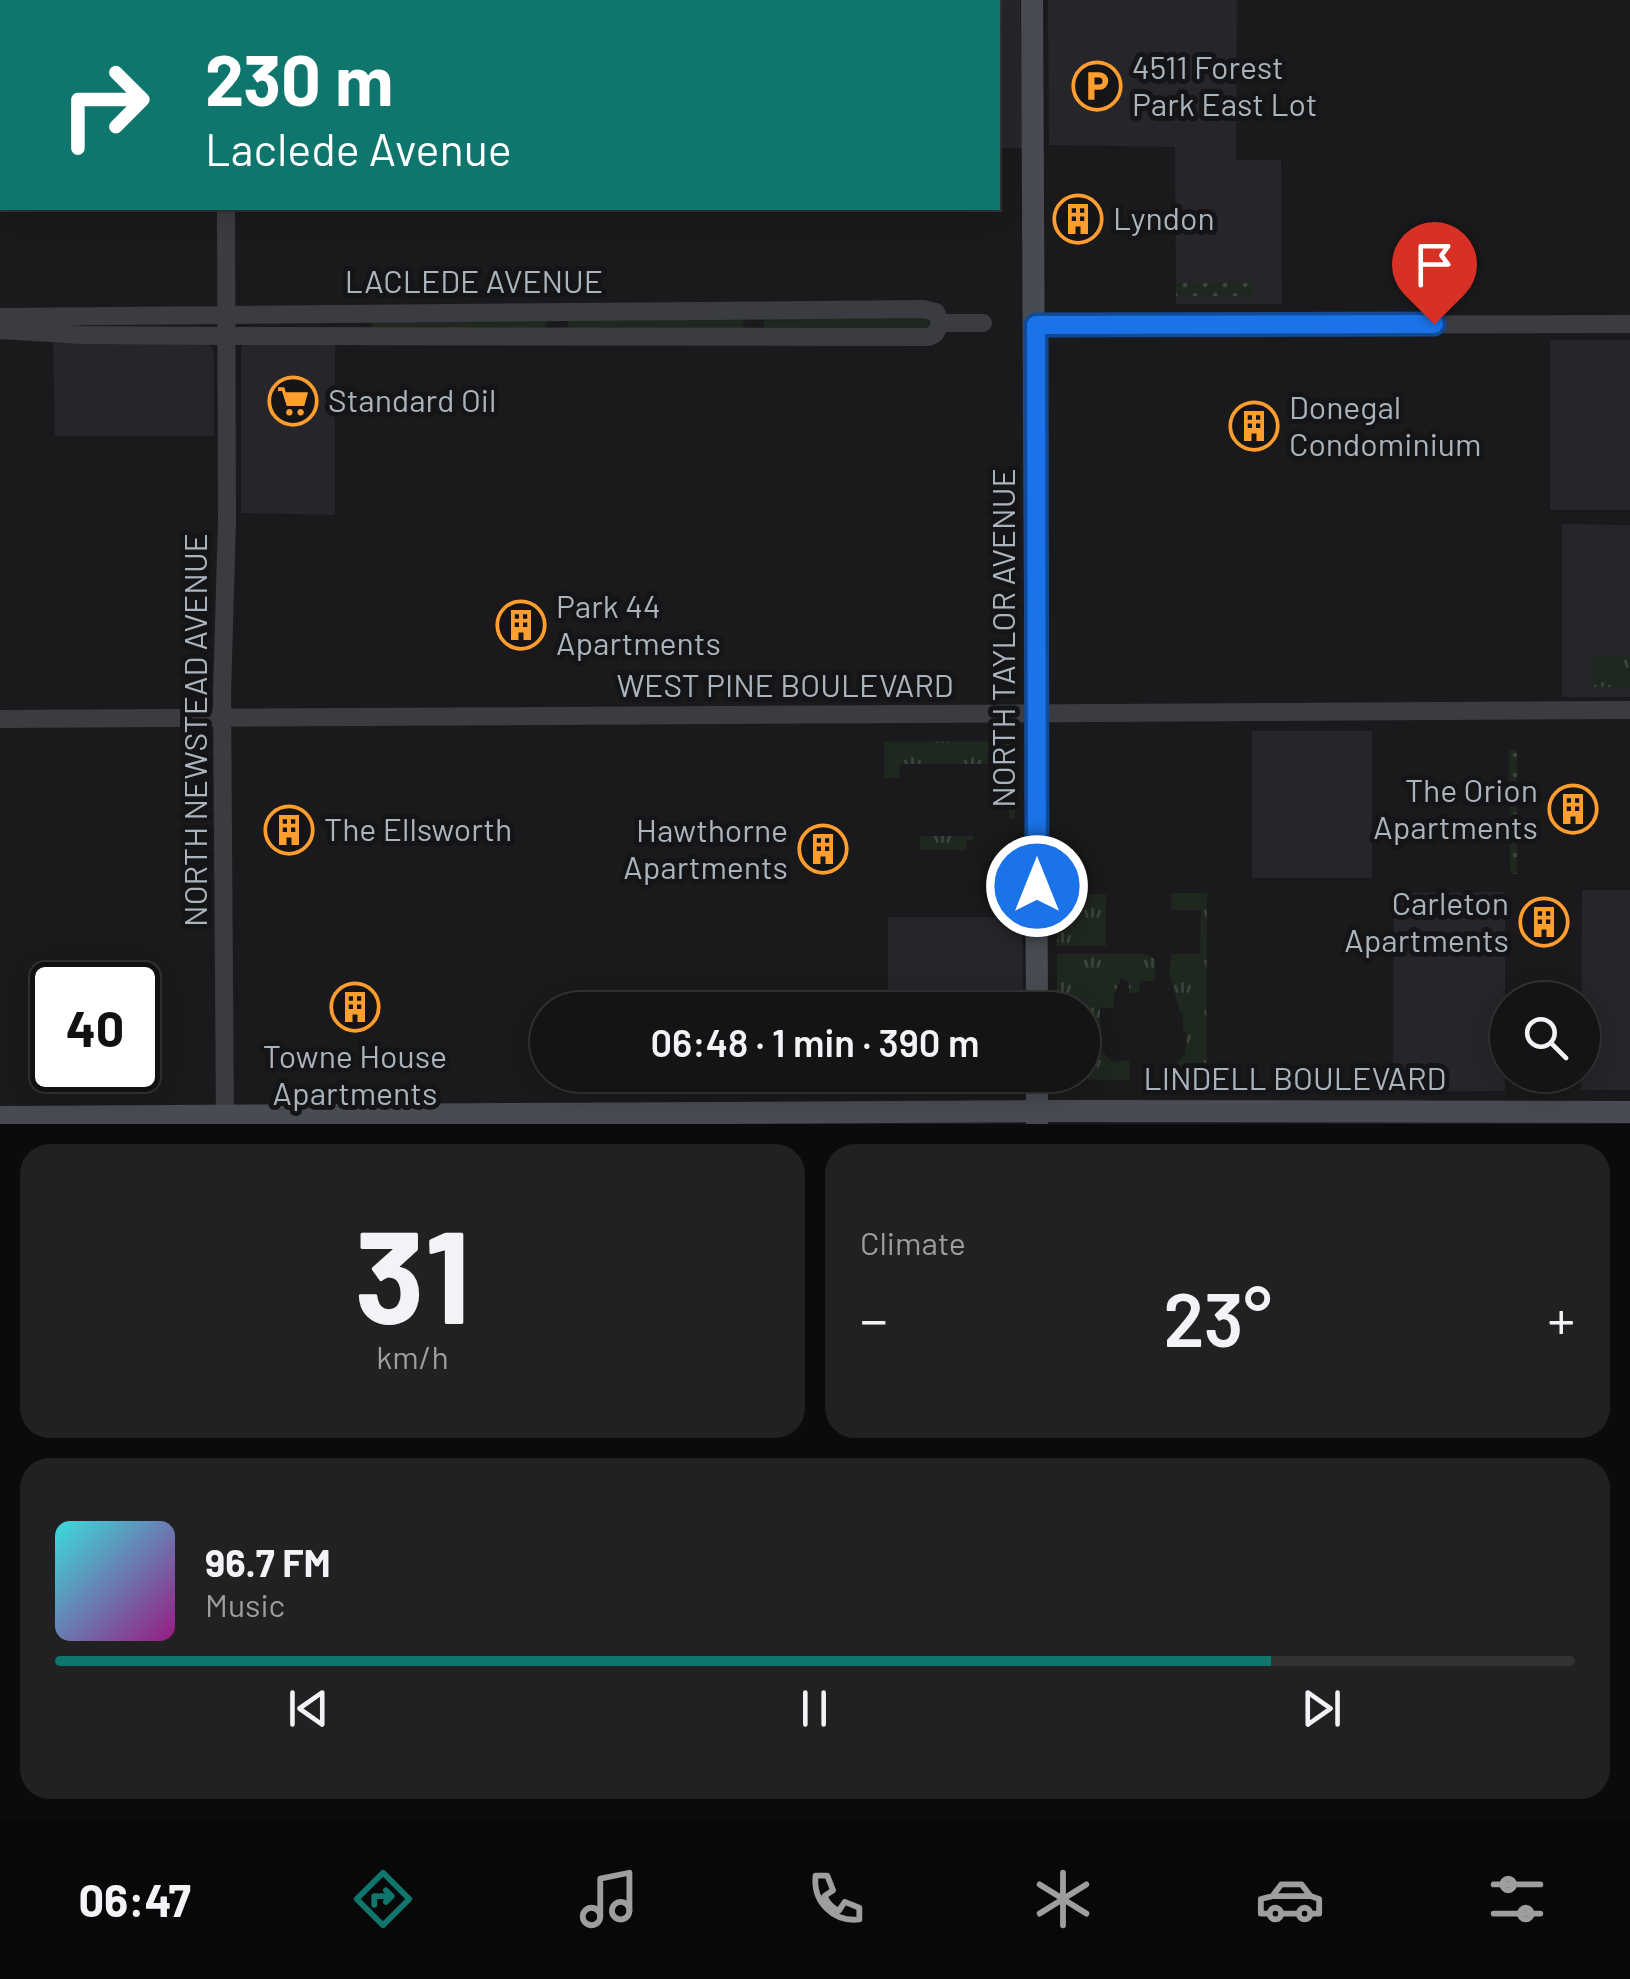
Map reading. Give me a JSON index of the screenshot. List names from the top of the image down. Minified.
{"streets":{"main road":["NORTH TAYLOR AVENUE","LINDELL BOULEVARD"],"street":["LACLEDE AVENUE","WEST PINE BOULEVARD","NORTH NEWSTEAD AVENUE"]},"crossings":[["LACLEDE AVENUE","NORTH NEWSTEAD AVENUE"],["NORTH TAYLOR AVENUE","WEST PINE BOULEVARD"],["WEST PINE BOULEVARD","NORTH NEWSTEAD AVENUE"],["NORTH NEWSTEAD AVENUE","LINDELL BOULEVARD"]],"places":{"parking":["4511 Forest Park East Lot"],"building":["Lyndon","Donegal Condominium","Park 44 Apartments","The Orion Apartments","The Ellsworth","Hawthorne Apartments","Carleton Apartments","Towne House Apartments"],"supermarket":["Standard Oil"]},"page":{"turn":["230 m","Laclede Avenue"],"limit":"40","trip":"06:48 · 1 min · 390 m","tile":[["31","km/h"],"Climate"],"heat":["−","23°","+"],"song":["96.7 FM","Music"],"tabs":"06:47"}}
